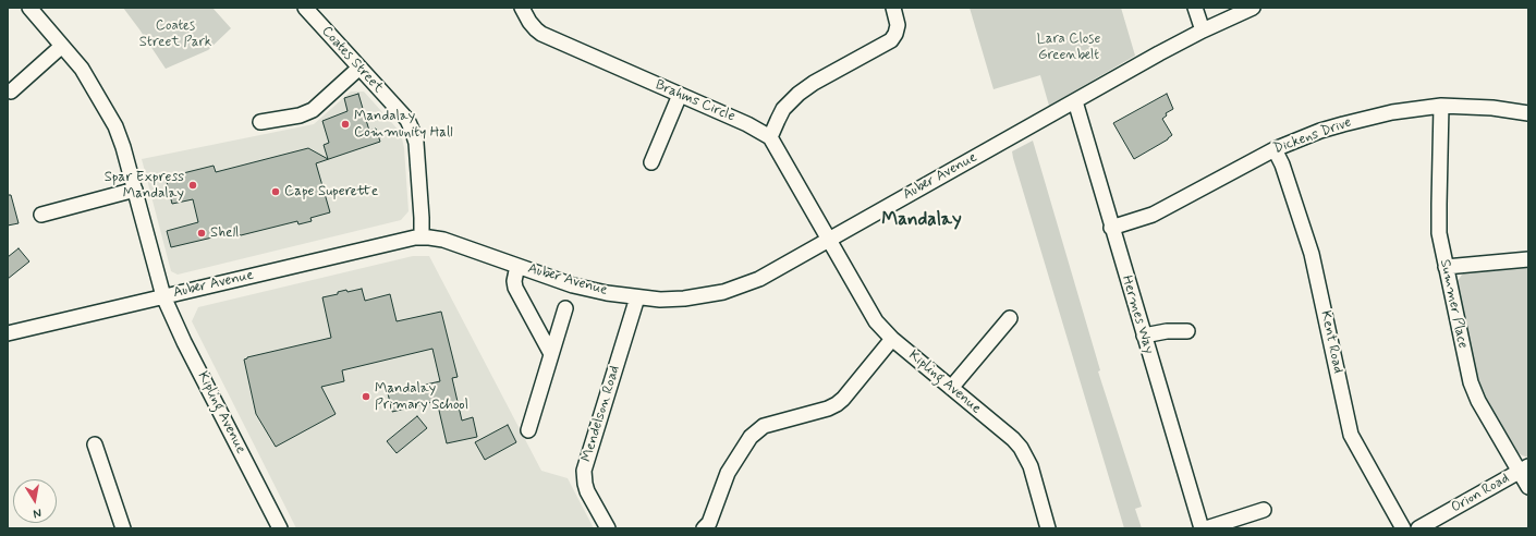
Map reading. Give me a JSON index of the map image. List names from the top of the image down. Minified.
{"streets":{"street":["Coates Street","Brahms Circle","Dickens Drive","Auber Avenue","Summer Place","Hermes Way","Kent Road","Kipling Avenue","Mendelson Road","Orion Road"]},"crossings":[["Coates Street","Auber Avenue"],["Brahms Circle","Auber Avenue"],["Brahms Circle","Kipling Avenue"],["Dickens Drive","Summer Place"],["Dickens Drive","Hermes Way"],["Dickens Drive","Kent Road"],["Auber Avenue","Hermes Way"],["Auber Avenue","Kipling Avenue"],["Auber Avenue","Mendelson Road"],["Summer Place","Orion Road"]],"districts":["Mandalay"],"parks":["Coates Street Park","Lara Close Greenbelt"],"places":["Mandalay Community Hall","Spar Express Mandalay","Cape Superette","Shell","Mandalay Primary School"],"north":"bottom"}
